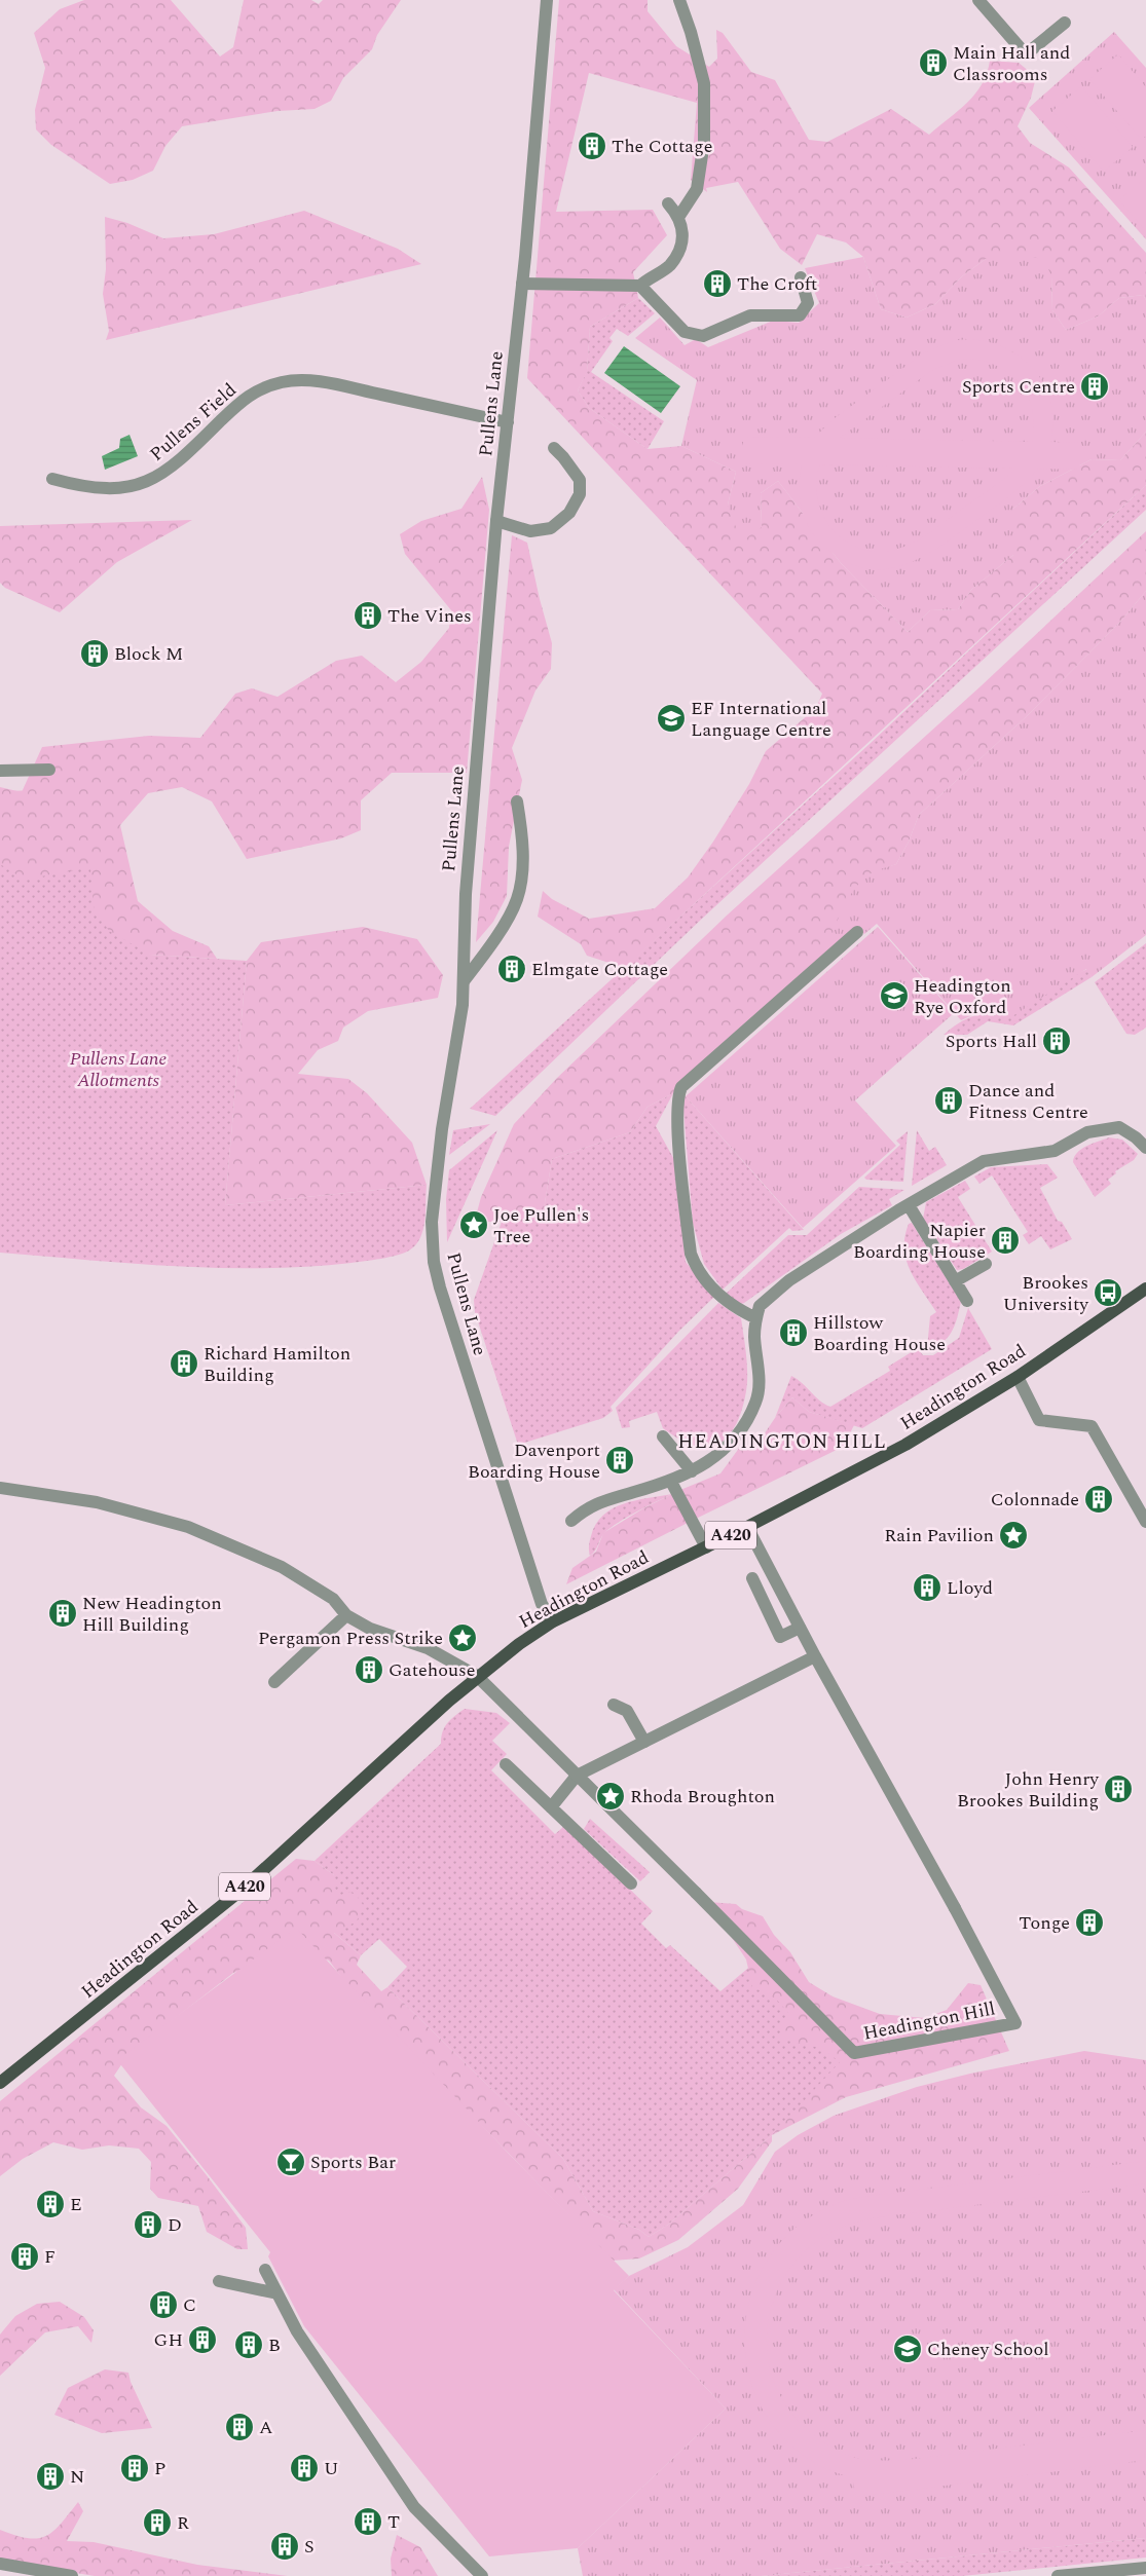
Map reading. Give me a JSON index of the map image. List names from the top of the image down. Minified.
{"streets":{"main road":["Headington Road","A420"],"street":["Pullens Lane","Pullens Field","Headington Hill"]},"crossings":[["Pullens Lane","Pullens Field"],["Pullens Lane","Headington Road"],["Headington Road","Headington Hill"]],"districts":["HEADINGTON HILL"],"parks":["Pullens Lane Allotments"],"places":{"building":["Main Hall and Classrooms","The Cottage","The Croft","Sports Centre","The Vines","Block M","Elmgate Cottage","Sports Hall","Dance and Fitness Centre","Napier Boarding House","Hillstow Boarding House","Richard Hamilton Building","Davenport Boarding House","Colonnade","Lloyd","New Headington Hill Building","Gatehouse","John Henry Brookes Building","Tonge","E","D","F","C","GH","B","A","P","U","N","T","R","S"],"school or university":["EF International Language Centre","Headington Rye Oxford","Cheney School"],"place":["Joe Pullen's Tree","Rain Pavilion","Pergamon Press Strike","Rhoda Broughton"],"bus stop":["Brookes University"],"bar":["Sports Bar"]}}
